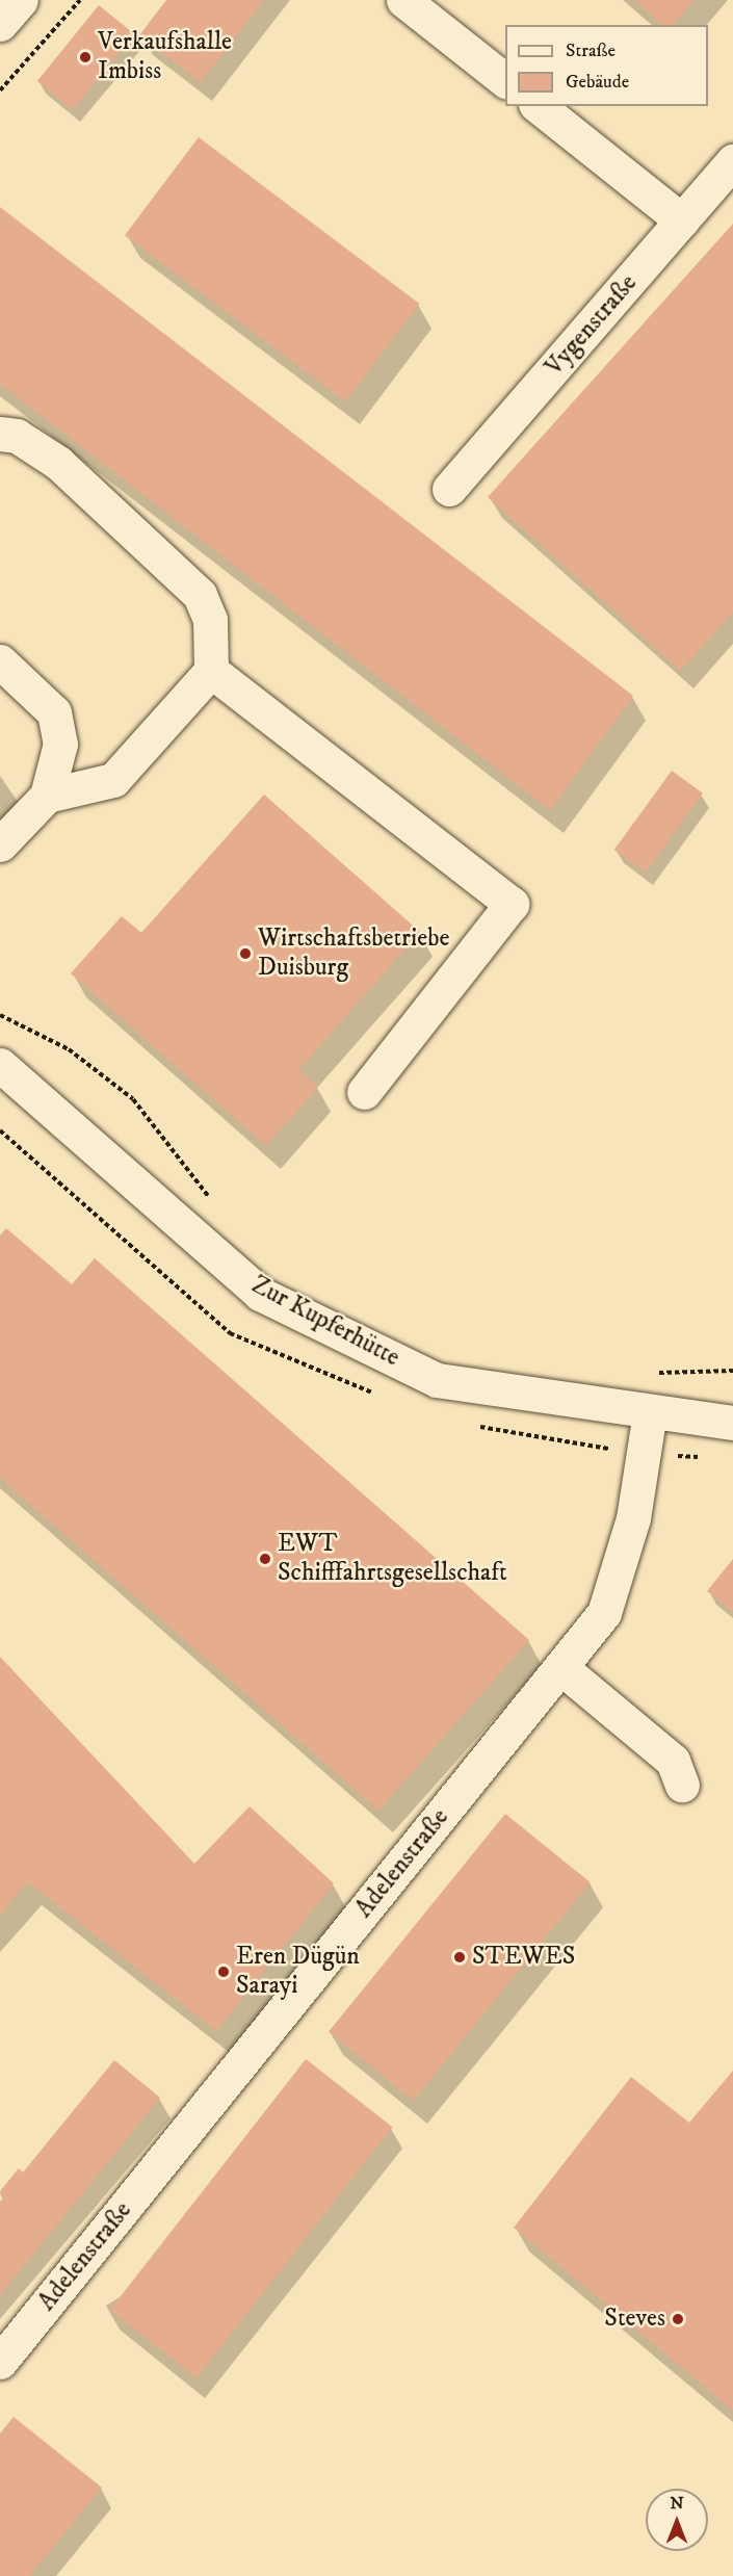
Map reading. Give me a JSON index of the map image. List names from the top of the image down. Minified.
{"streets":{"street":["Vygenstraße","Zur Kupferhütte","Adelenstraße"]},"crossings":[["Zur Kupferhütte","Adelenstraße"]],"places":["Verkaufshalle Imbiss","Wirtschaftsbetriebe Duisburg","EWT Schifffahrtsgesellschaft","STEWES","Eren Dügün Sarayi","Steves"],"legend":["Straße","Gebäude"],"north":"top"}
